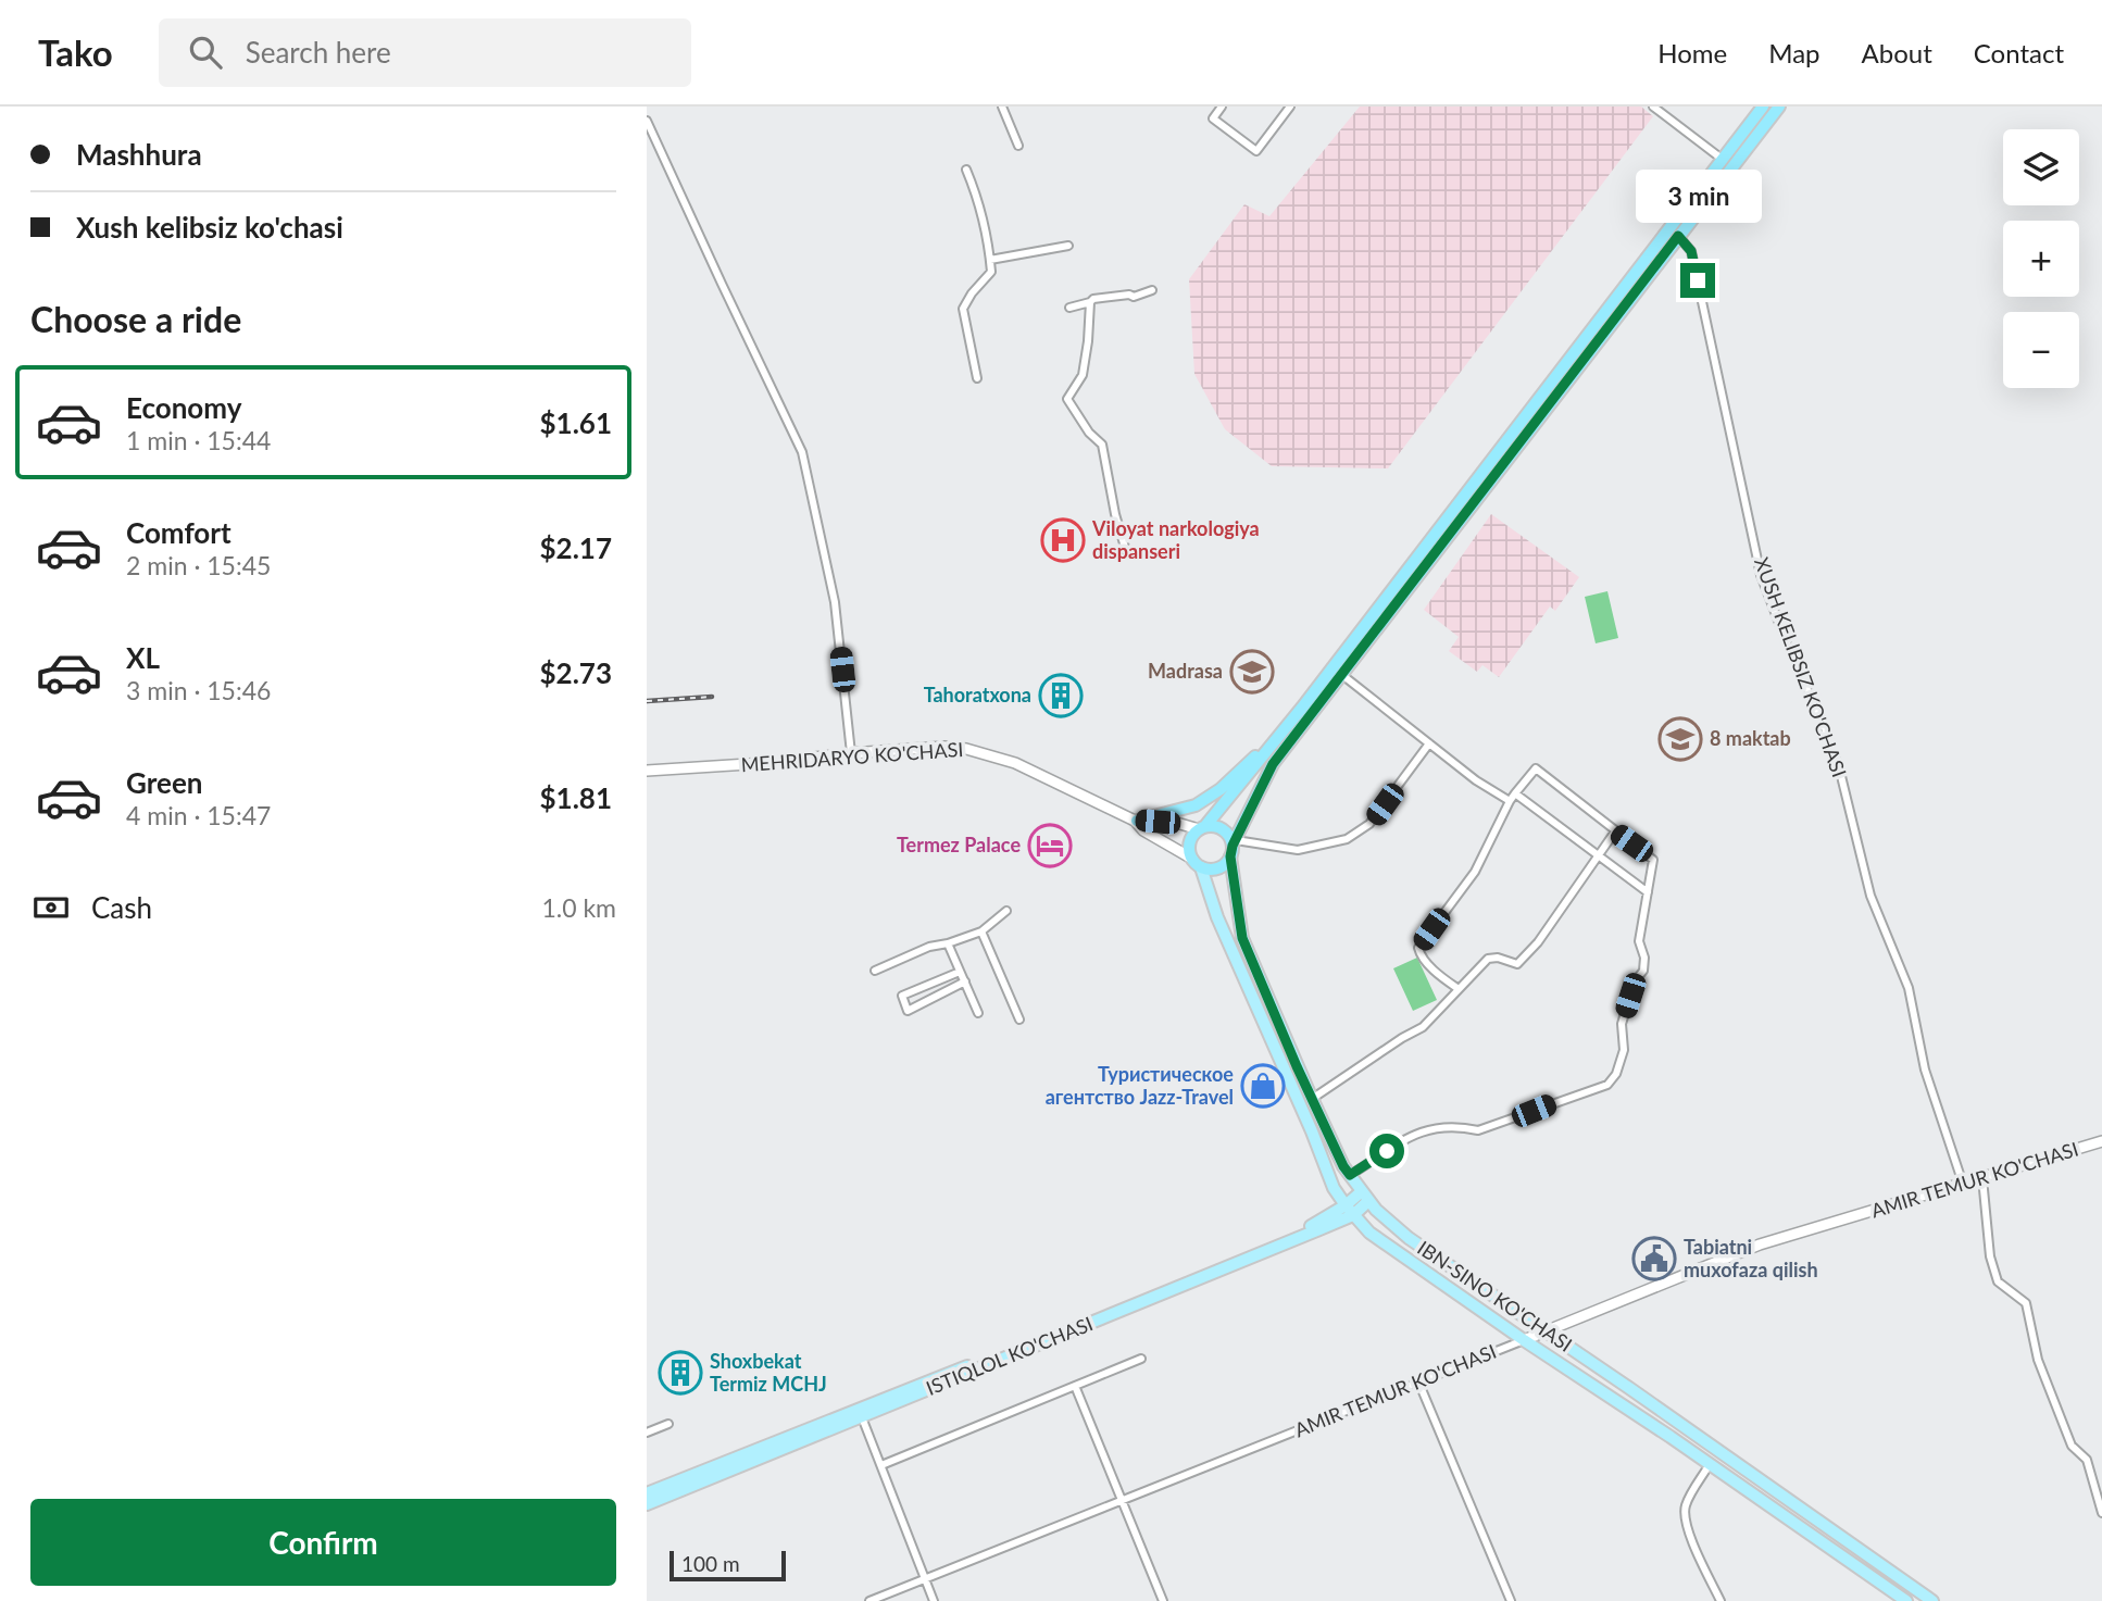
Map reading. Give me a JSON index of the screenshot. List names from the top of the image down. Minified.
{"streets":{"main road":["МEHRIDARYO KO'CHASI","AMIR TEMUR KO'CHASI","IBN-SINO KO'CHASI","ISTIQLOL KO'CHASI"],"street":["XUSH KELIBSIZ KO'CHASI"]},"crossings":[["XUSH KELIBSIZ KO'CHASI","AMIR TEMUR KO'CHASI"],["AMIR TEMUR KO'CHASI","IBN-SINO KO'CHASI"],["IBN-SINO KO'CHASI","ISTIQLOL KO'CHASI"]],"places":{"hospital":["Viloyat narkologiya dispanseri"],"school or university":["Madrasa","8 maktab"],"building":["Tahoratxona","Shoxbekat Termiz MCHJ"],"hotel":["Termez Palace"],"shop":["Туристическое агентство Jazz-Travel"],"public building":["Tabiatni muxofaza qilish"]},"scale_bar":"100 m","page":{"header":"Tako","search":"Search here","nav":["Home","Map","About","Contact"],"banner":["Mashhura","Xush kelibsiz ko'chasi"],"map_buttons":["+","−"],"bubble":"3 min","heading":"Choose a ride","list":[{"name":"Economy","note":"1 min · 15:44","value":"$1.61"},{"name":"Comfort","note":"2 min · 15:45","value":"$2.17"},{"name":"XL","note":"3 min · 15:46","value":"$2.73"},{"name":"Green","note":"4 min · 15:47","value":"$1.81"}],"pay":["Cash","1.0 km"],"buttons":"Confirm","scale":"100 m"}}
